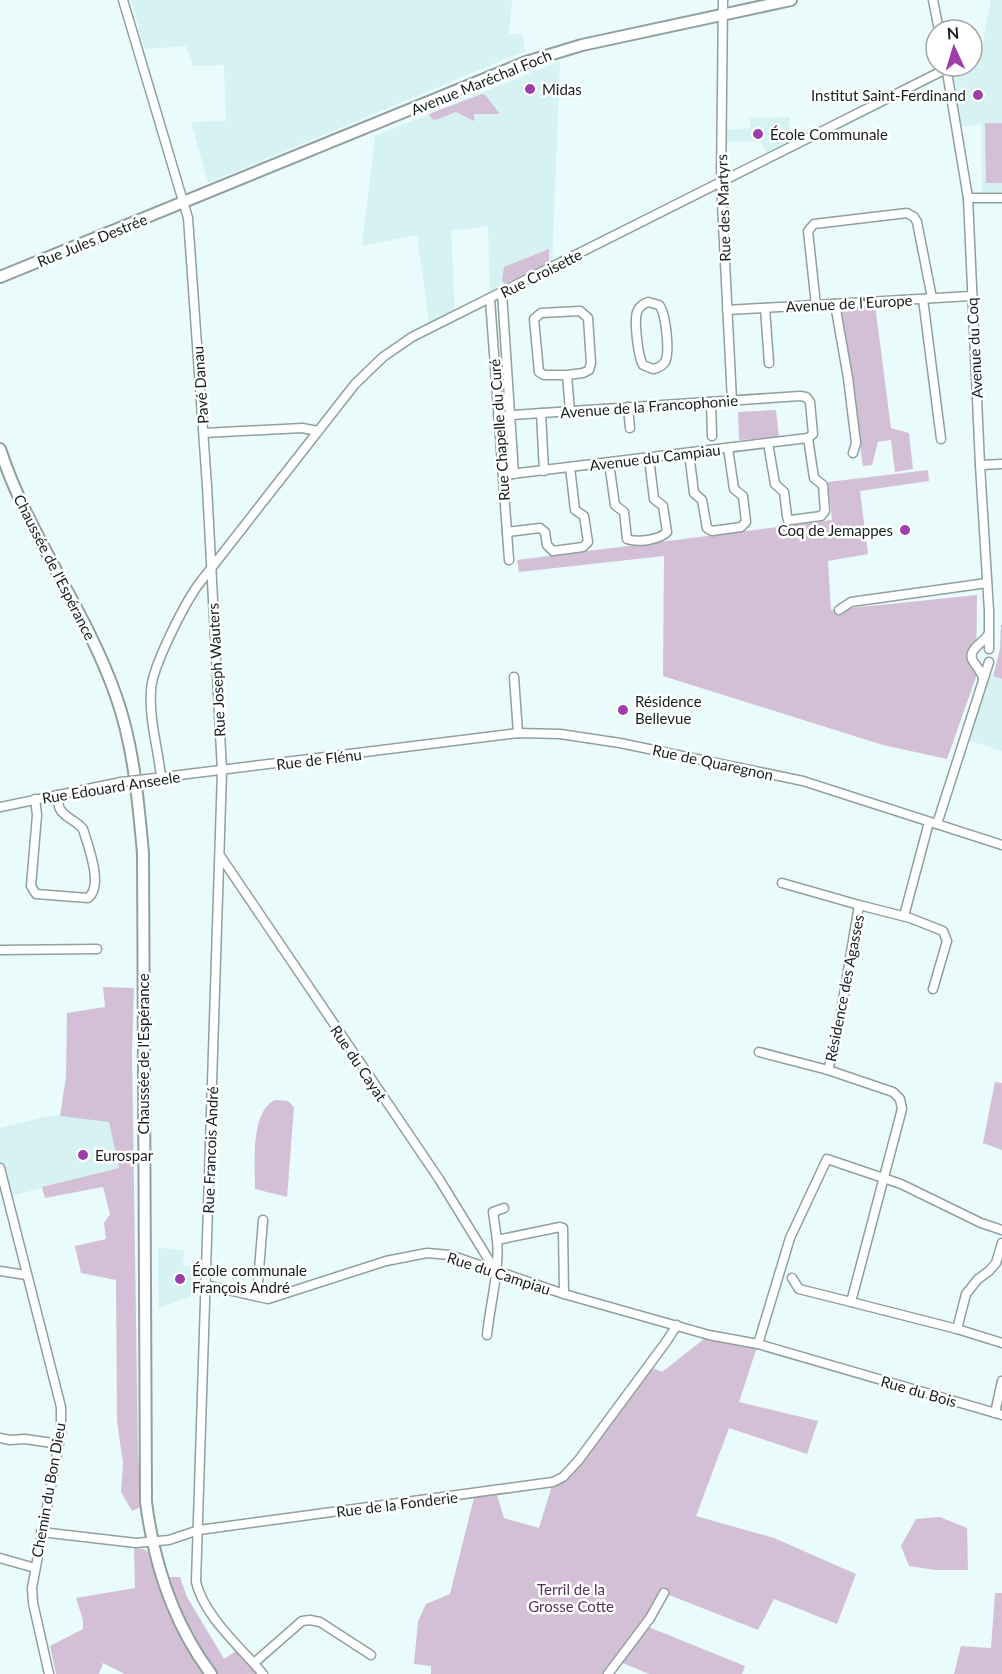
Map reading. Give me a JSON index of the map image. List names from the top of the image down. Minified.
{"streets":{"main road":["Avenue Maréchal Foch","Rue Jules Destrée","Chaussée de l'Espérance"],"street":["Rue des Martyrs","Rue Croisette","Avenue de l'Europe","Avenue du Coq","Pavé Danau","Avenue de la Francophonie","Rue Chapelle du Curé","Avenue du Campiau","Rue Joseph Wauters","Rue de Flénu","Rue de Quaregnon","Rue Edouard Anseele","Résidence des Agasses","Rue du Cayat","Rue Francois André","Rue du Campiau","Rue du Bois","Chemin du Bon Dieu","Rue de la Fonderie"]},"crossings":[["Avenue Maréchal Foch","Rue des Martyrs"],["Avenue Maréchal Foch","Rue Jules Destrée"],["Avenue Maréchal Foch","Pavé Danau"],["Rue des Martyrs","Rue Croisette"],["Rue des Martyrs","Avenue de l'Europe"],["Rue des Martyrs","Avenue de la Francophonie"],["Rue Jules Destrée","Pavé Danau"],["Rue Croisette","Pavé Danau"],["Rue Croisette","Rue Chapelle du Curé"],["Rue Croisette","Rue Joseph Wauters"],["Rue Croisette","Rue Edouard Anseele"],["Avenue de l'Europe","Avenue du Coq"],["Pavé Danau","Rue Joseph Wauters"],["Avenue de la Francophonie","Rue Chapelle du Curé"],["Avenue de la Francophonie","Avenue du Campiau"],["Rue Chapelle du Curé","Avenue du Campiau"],["Chaussée de l'Espérance","Rue de la Fonderie"],["Rue Joseph Wauters","Rue de Flénu"],["Rue Joseph Wauters","Rue Edouard Anseele"],["Rue Joseph Wauters","Rue Francois André"],["Rue de Flénu","Rue de Quaregnon"],["Rue de Flénu","Rue Edouard Anseele"],["Rue de Flénu","Rue Francois André"],["Rue Edouard Anseele","Rue Francois André"],["Rue du Cayat","Rue Francois André"],["Rue du Cayat","Rue du Campiau"],["Rue Francois André","Rue du Campiau"],["Rue Francois André","Rue de la Fonderie"],["Rue du Campiau","Rue du Bois"],["Rue du Campiau","Rue de la Fonderie"],["Chemin du Bon Dieu","Rue de la Fonderie"]],"parks":["Terril de la Grosse Cotte"],"places":["Midas","Institut Saint-Ferdinand","École Communale","Coq de Jemappes","Résidence Bellevue","Eurospar","École communale François André"],"north":"top"}
